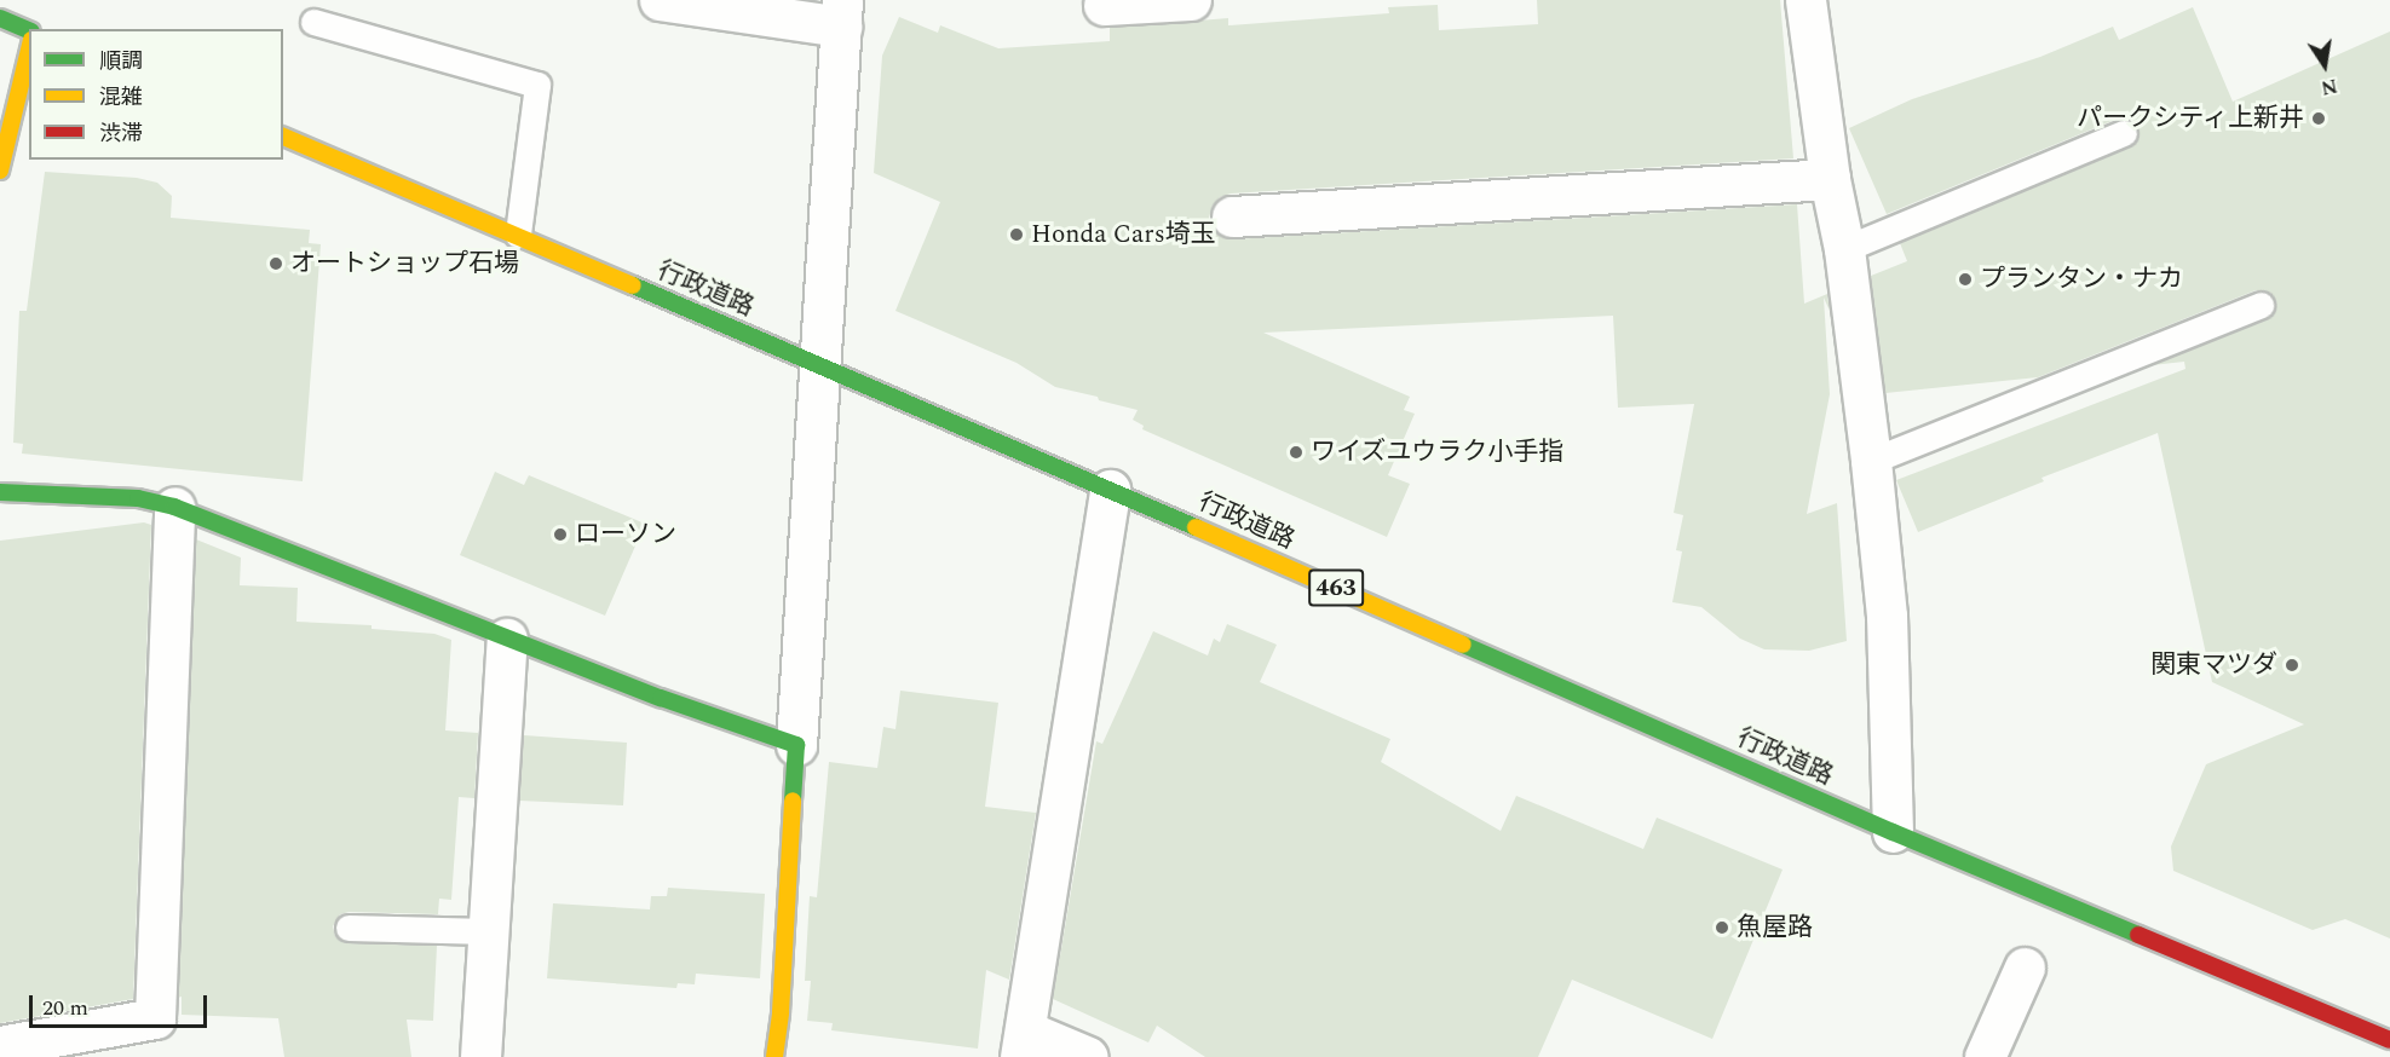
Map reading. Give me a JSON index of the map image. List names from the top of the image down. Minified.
{"streets":{"main road":["行政道路","463"]},"places":["パークシティ上新井","Honda Cars埼玉","オートショップ石場","プランタン・ナカ","ワイズユウラク小手指","ローソン","関東マツダ","魚屋路"],"legend":["順調","混雑","渋滞"],"scale_bar":"20 m","north":"bottom"}
